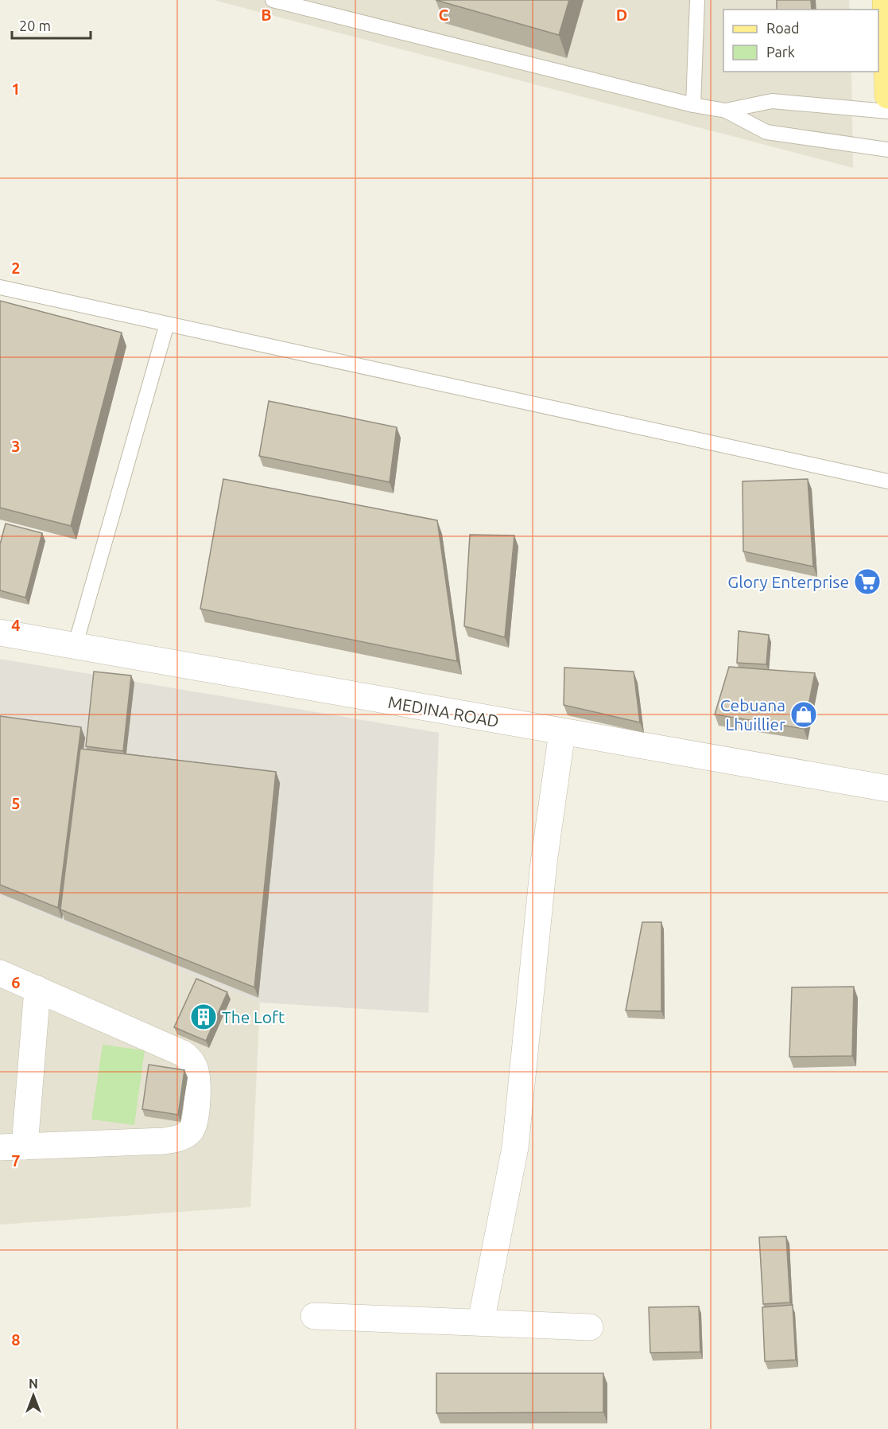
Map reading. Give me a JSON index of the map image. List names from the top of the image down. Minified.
{"streets":{"street":["MEDINA ROAD"]},"places":{"supermarket":["Glory Enterprise"],"shop":["Cebuana Lhuillier"],"building":["The Loft"]},"legend":["Road","Park"],"scale_bar":"20 m","north":"top","grid":{"columns":["B","C","D"],"rows":["1","2","3","4","5","6","7","8"]}}
